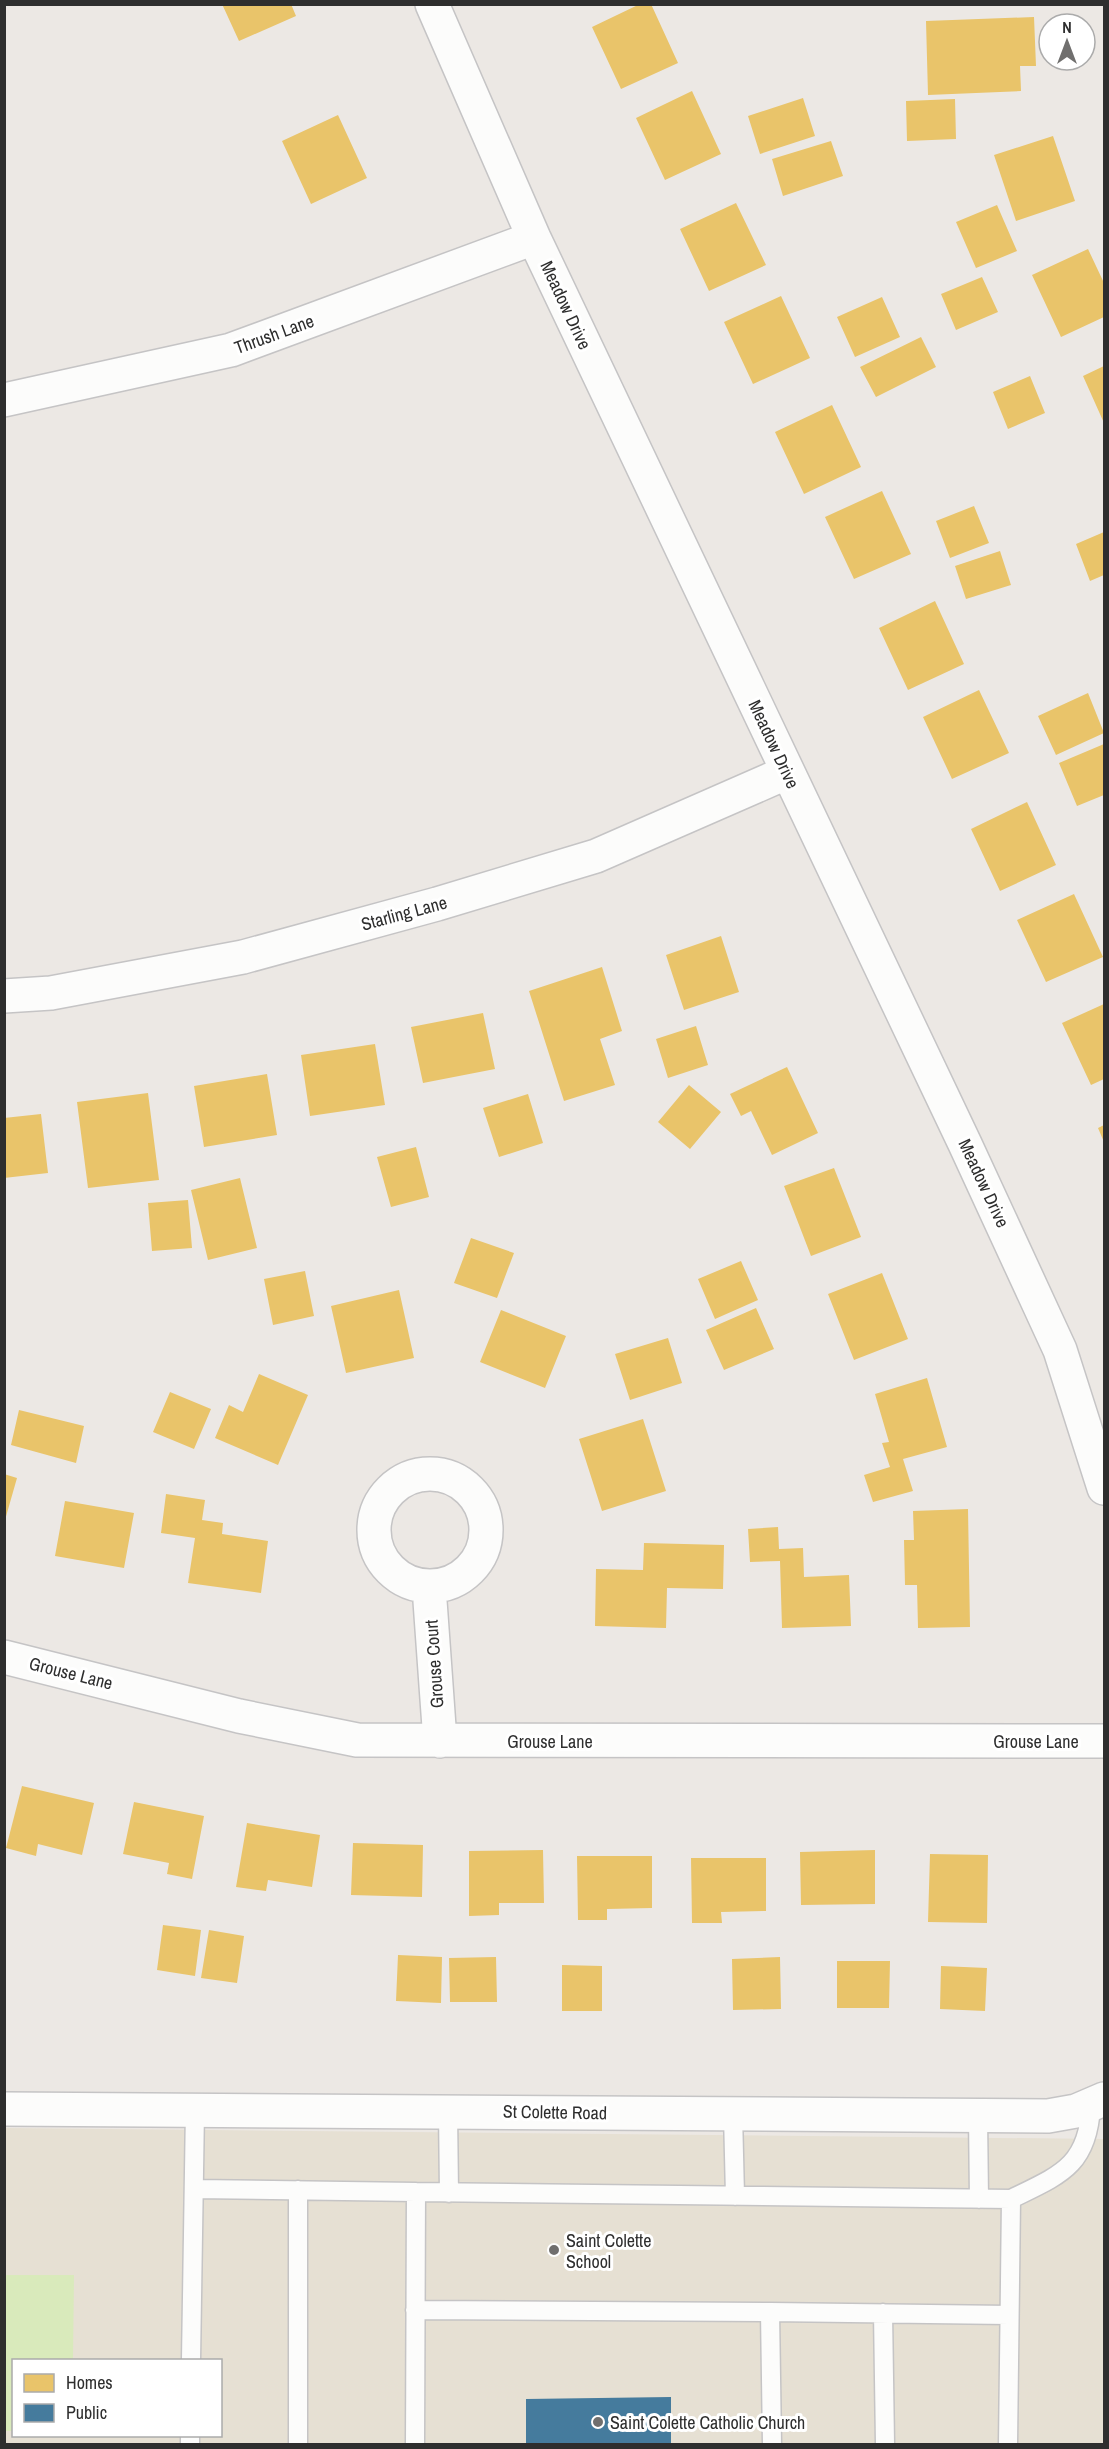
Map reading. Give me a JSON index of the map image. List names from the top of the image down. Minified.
{"streets":{"street":["Meadow Drive","Thrush Lane","Starling Lane","Grouse Court","Grouse Lane","St Colette Road"]},"crossings":[["Meadow Drive","Thrush Lane"],["Meadow Drive","Starling Lane"],["Grouse Court","Grouse Lane"]],"places":["Saint Colette School","Saint Colette Catholic Church"],"legend":["Homes","Public"],"north":"top"}
